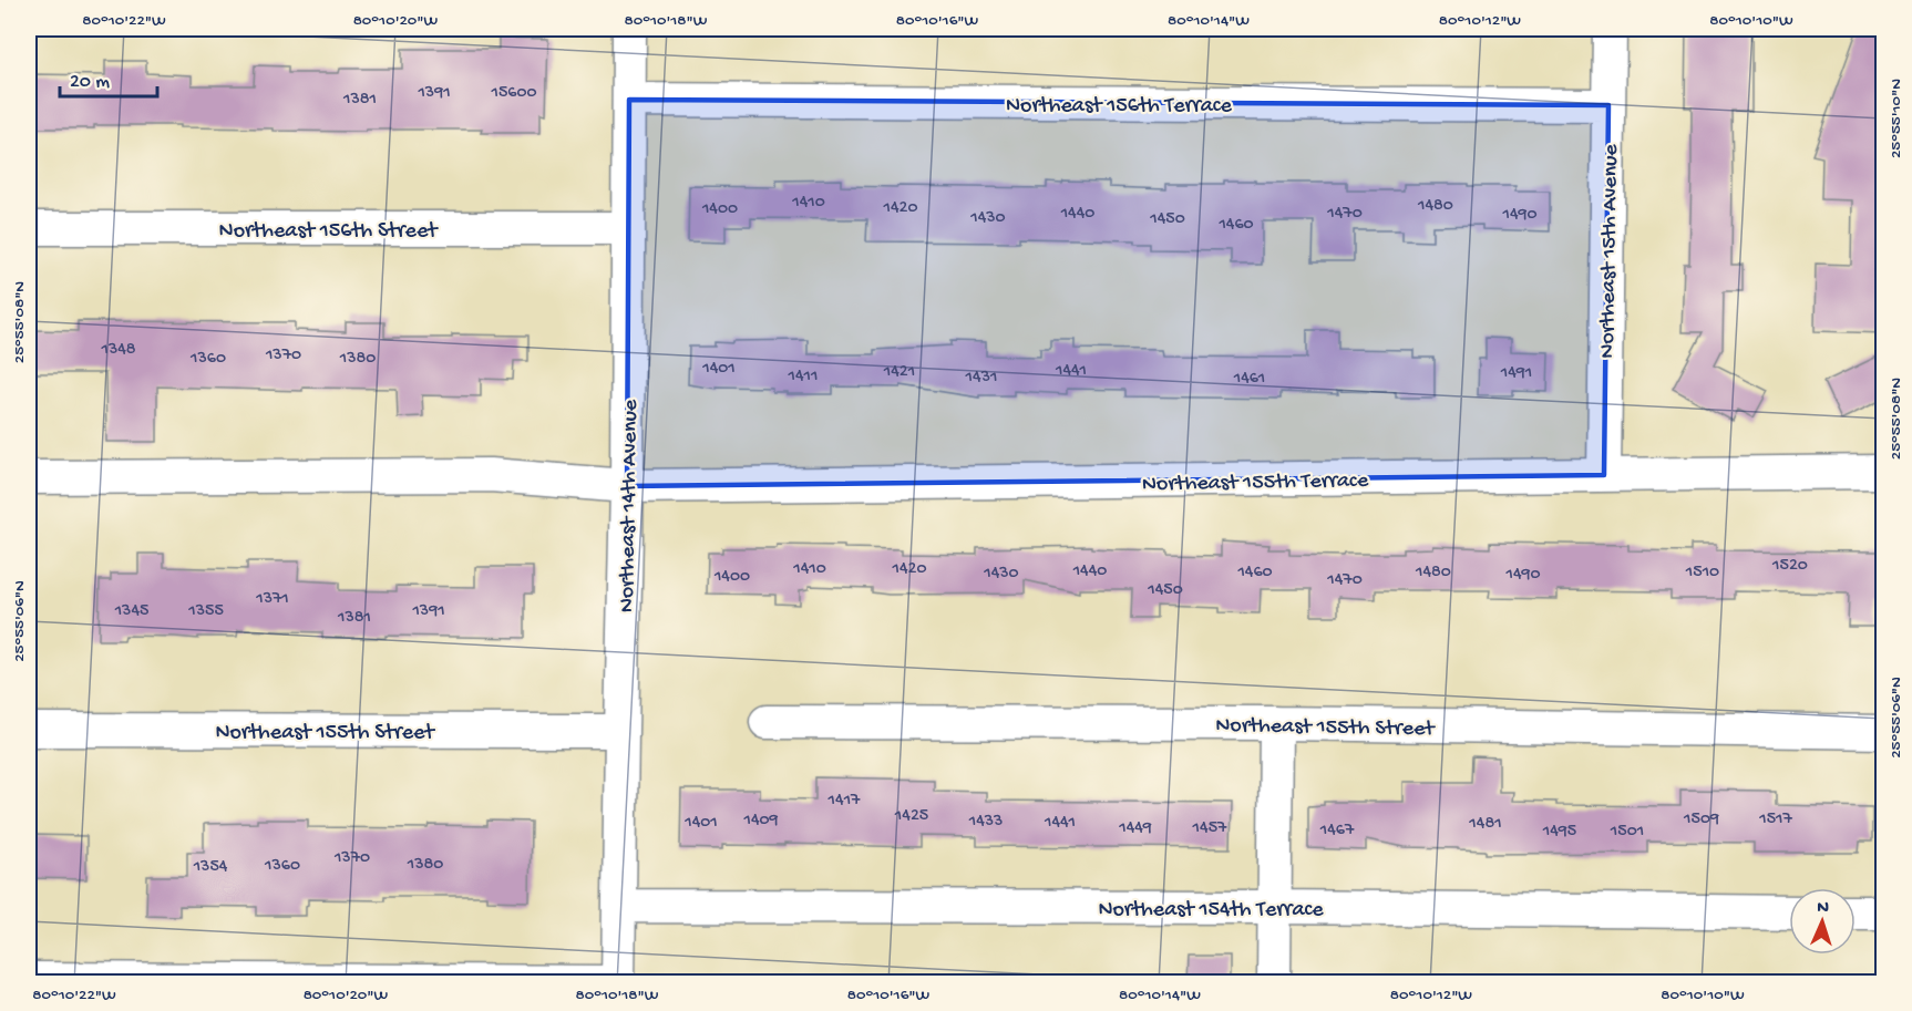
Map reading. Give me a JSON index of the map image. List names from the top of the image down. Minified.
{"streets":{"street":["Northeast 156th Terrace","Northeast 156th Street","Northeast 15th Avenue","Northeast 155th Terrace","Northeast 14th Avenue","Northeast 155th Street","Northeast 154th Terrace"]},"crossings":[["Northeast 156th Terrace","Northeast 15th Avenue"],["Northeast 156th Terrace","Northeast 14th Avenue"],["Northeast 156th Street","Northeast 14th Avenue"],["Northeast 15th Avenue","Northeast 155th Terrace"],["Northeast 155th Terrace","Northeast 14th Avenue"],["Northeast 14th Avenue","Northeast 155th Street"],["Northeast 14th Avenue","Northeast 154th Terrace"]],"house_numbers":["1391","15600","1381","1410","1480","1420","1400","1440","1470","1490","1430","1450","1460","1348","1370","1360","1380","1401","1441","1421","1491","1411","1431","1461","1520","1410","1420","1440","1460","1480","1510","1430","1490","1400","1470","1450","1371","1345","1355","1391","1381","1417","1425","1509","1517","1409","1433","1401","1441","1481","1449","1457","1467","1495","1501","1370","1380","1360","1354"],"scale_bar":"20 m","north":"top","coordinates":["80°10'22\"W","80°10'20\"W","80°10'18\"W","80°10'16\"W","80°10'14\"W","80°10'12\"W","80°10'10\"W","25°55'10\"N","25°55'08\"N","25°55'06\"N"]}
